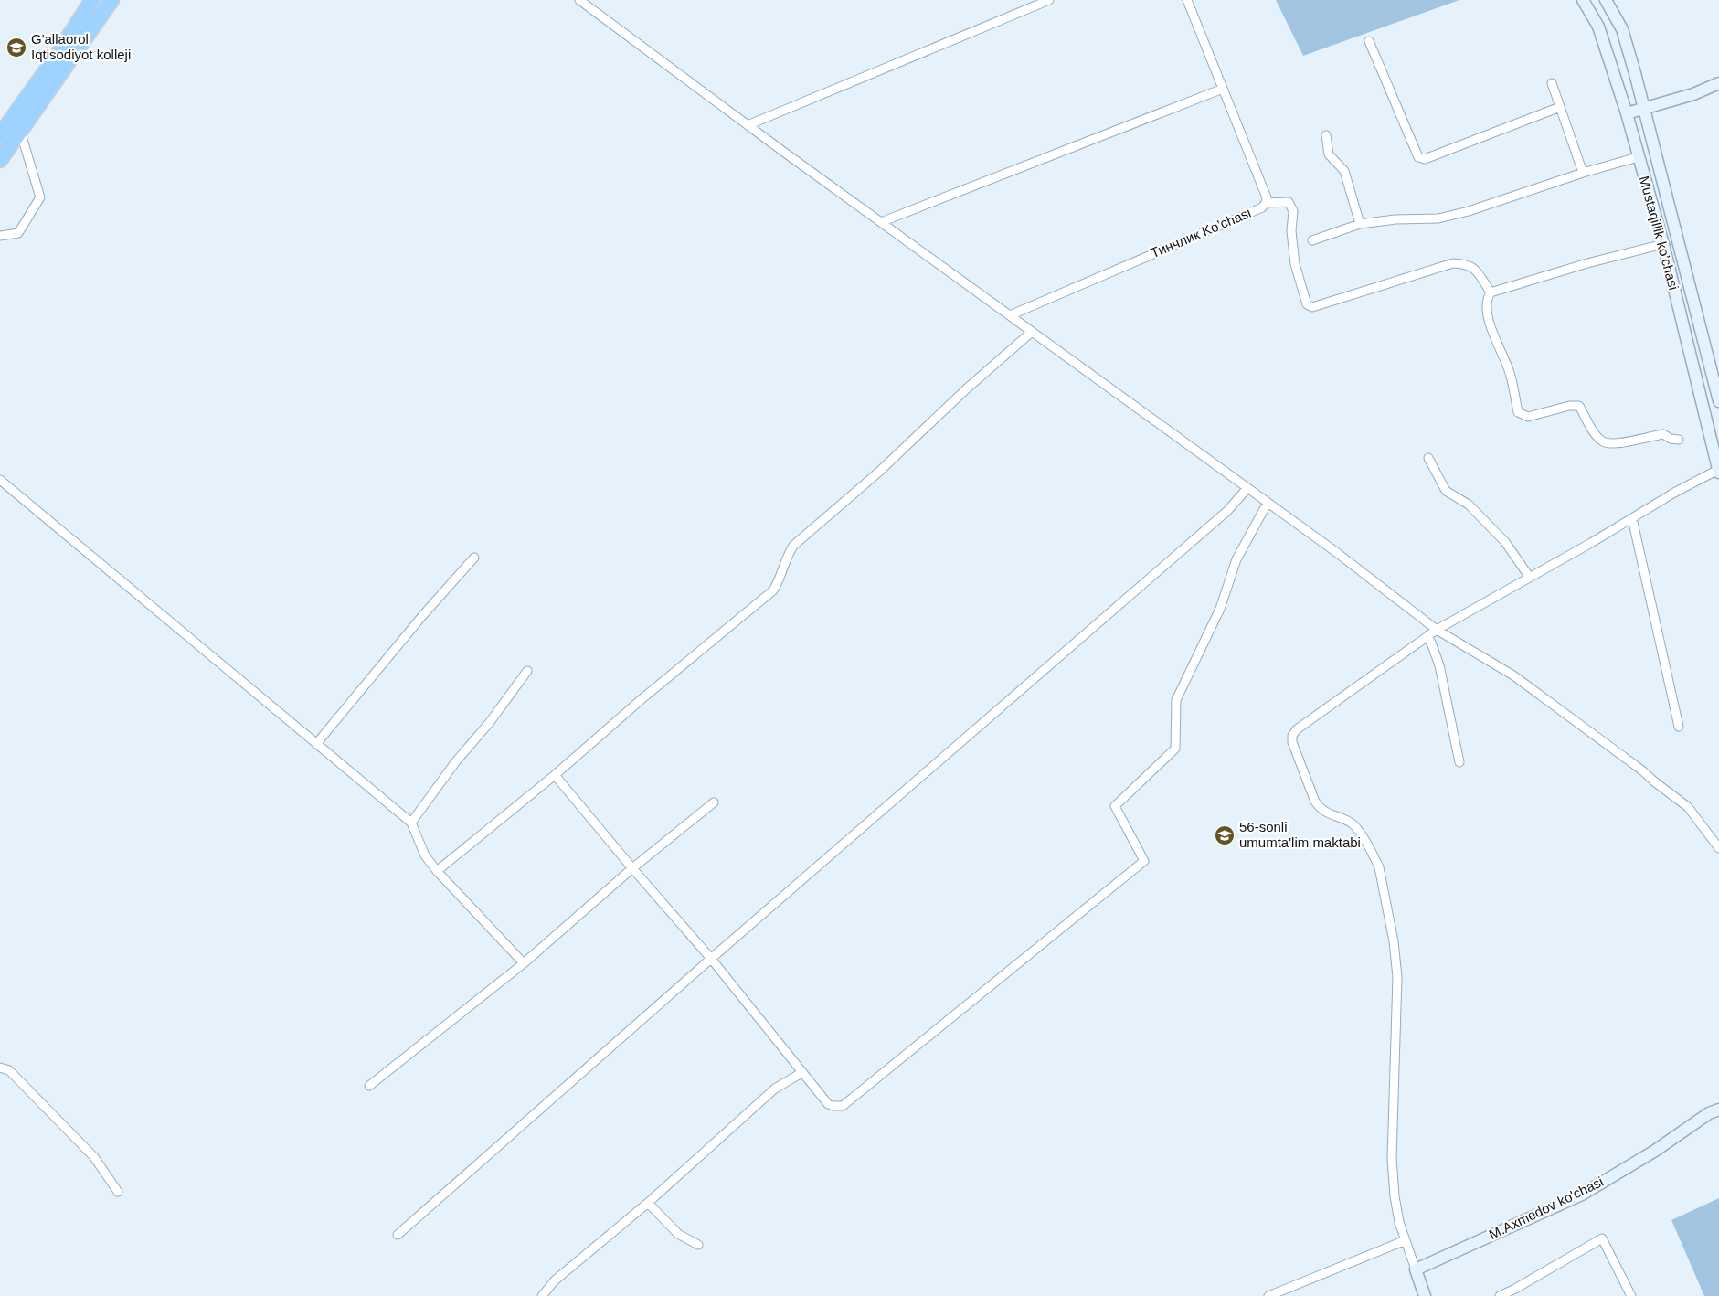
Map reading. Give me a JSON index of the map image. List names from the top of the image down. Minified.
{"streets":{"main road":["Mustaqillik ko’chasi","M.Axmedov ko'chasi"],"street":["Тинчлик Ko’chasi"]},"places":{"school or university":["G'allaorol Iqtisodiyot kolleji","56-sonli umumta'lim maktabi"]}}
